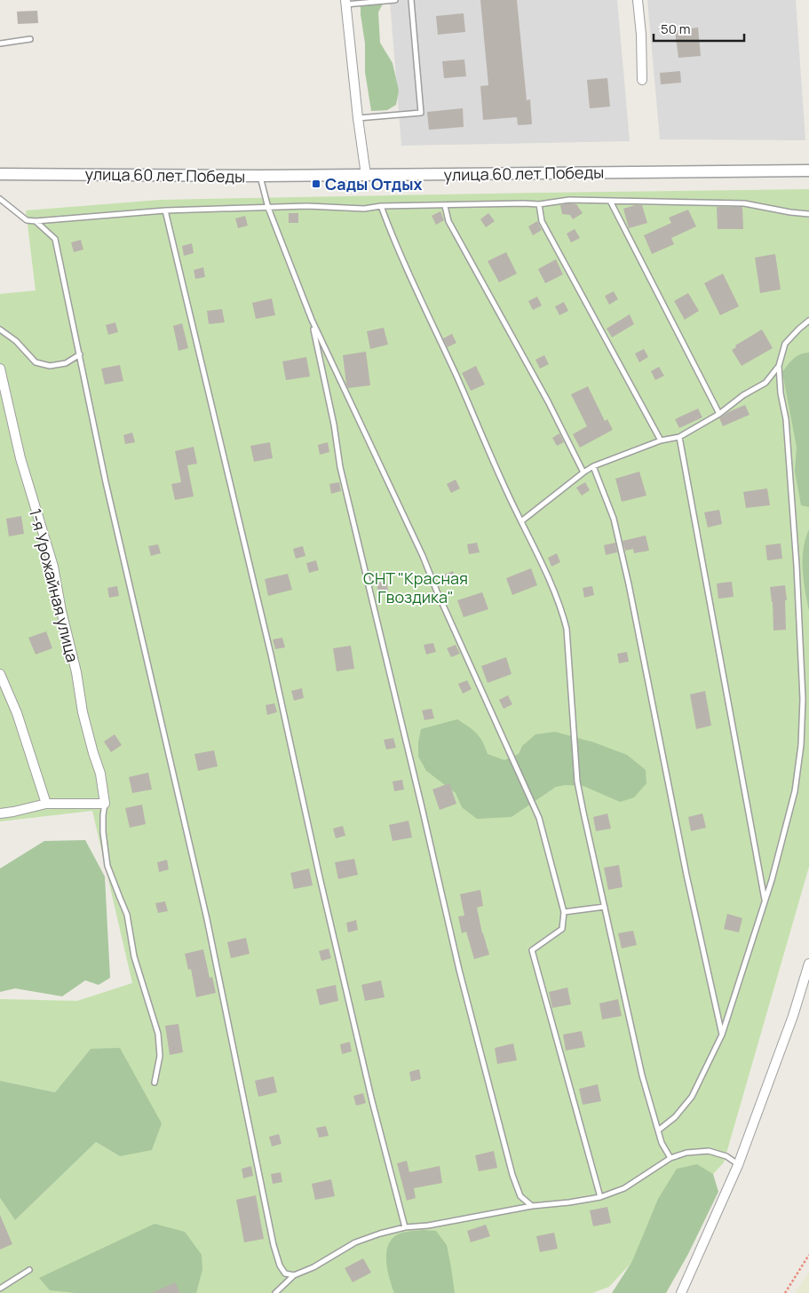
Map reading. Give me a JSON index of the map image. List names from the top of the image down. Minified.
{"streets":{"street":["улица 60 лет Победы","1-я Урожайная улица"]},"parks":["СНТ \"Красная Гвоздика\""],"places":{"transit":["Сады Отдых"]},"scale_bar":"50 m"}
